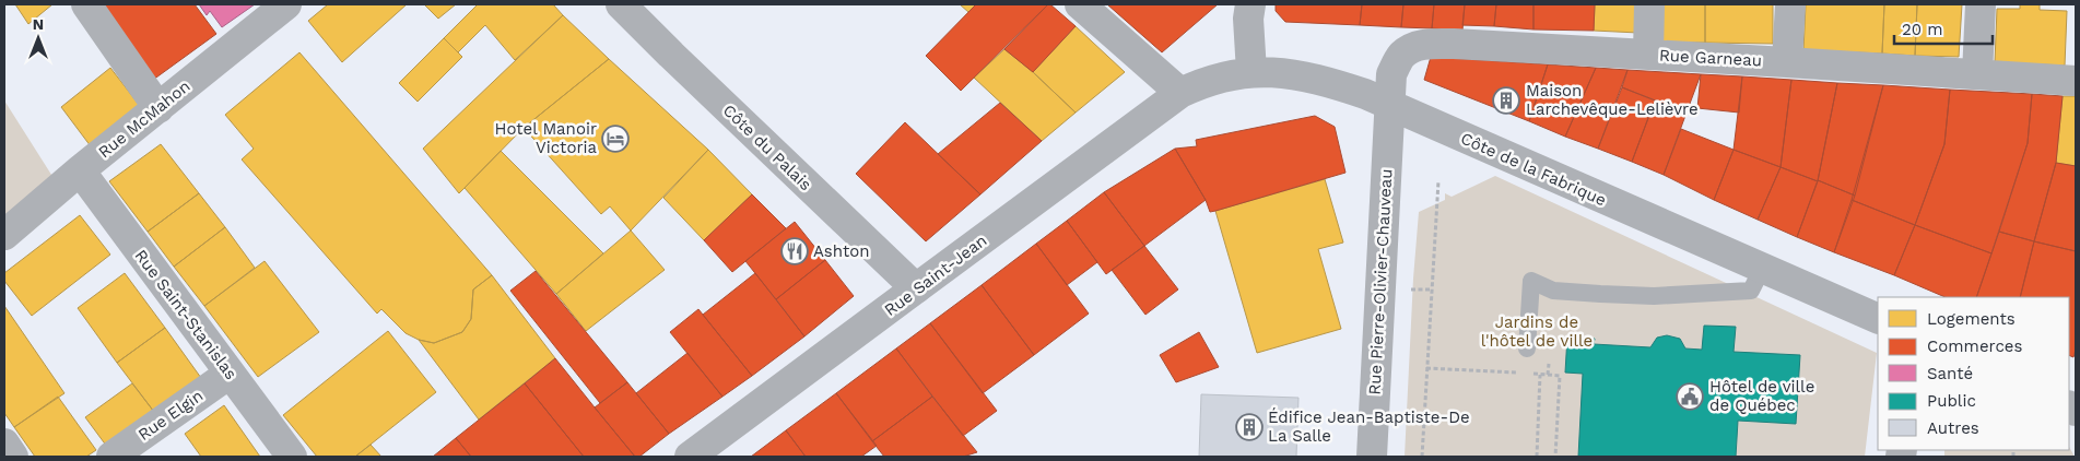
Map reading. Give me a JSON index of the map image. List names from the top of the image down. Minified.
{"streets":{"street":["Rue Garneau","Rue McMahon","Côte du Palais","Côte de la Fabrique","Rue Saint-Jean","Rue Pierre-Olivier-Chauveau","Rue Saint-Stanislas","Rue Elgin"]},"crossings":[["Rue Garneau","Côte de la Fabrique"],["Rue Garneau","Rue Pierre-Olivier-Chauveau"],["Rue McMahon","Rue Saint-Stanislas"],["Côte du Palais","Rue Saint-Jean"],["Côte de la Fabrique","Rue Saint-Jean"],["Côte de la Fabrique","Rue Pierre-Olivier-Chauveau"],["Rue Saint-Stanislas","Rue Elgin"]],"parks":["Jardins de l'hôtel de ville"],"places":{"building":["Maison Larchevêque-Lelièvre","Édifice Jean-Baptiste-De La Salle"],"hotel":["Hotel Manoir Victoria"],"restaurant":["Ashton"],"public building":["Hôtel de ville de Québec"]},"legend":["Logements","Commerces","Santé","Public","Autres"],"scale_bar":"20 m","north":"top"}
